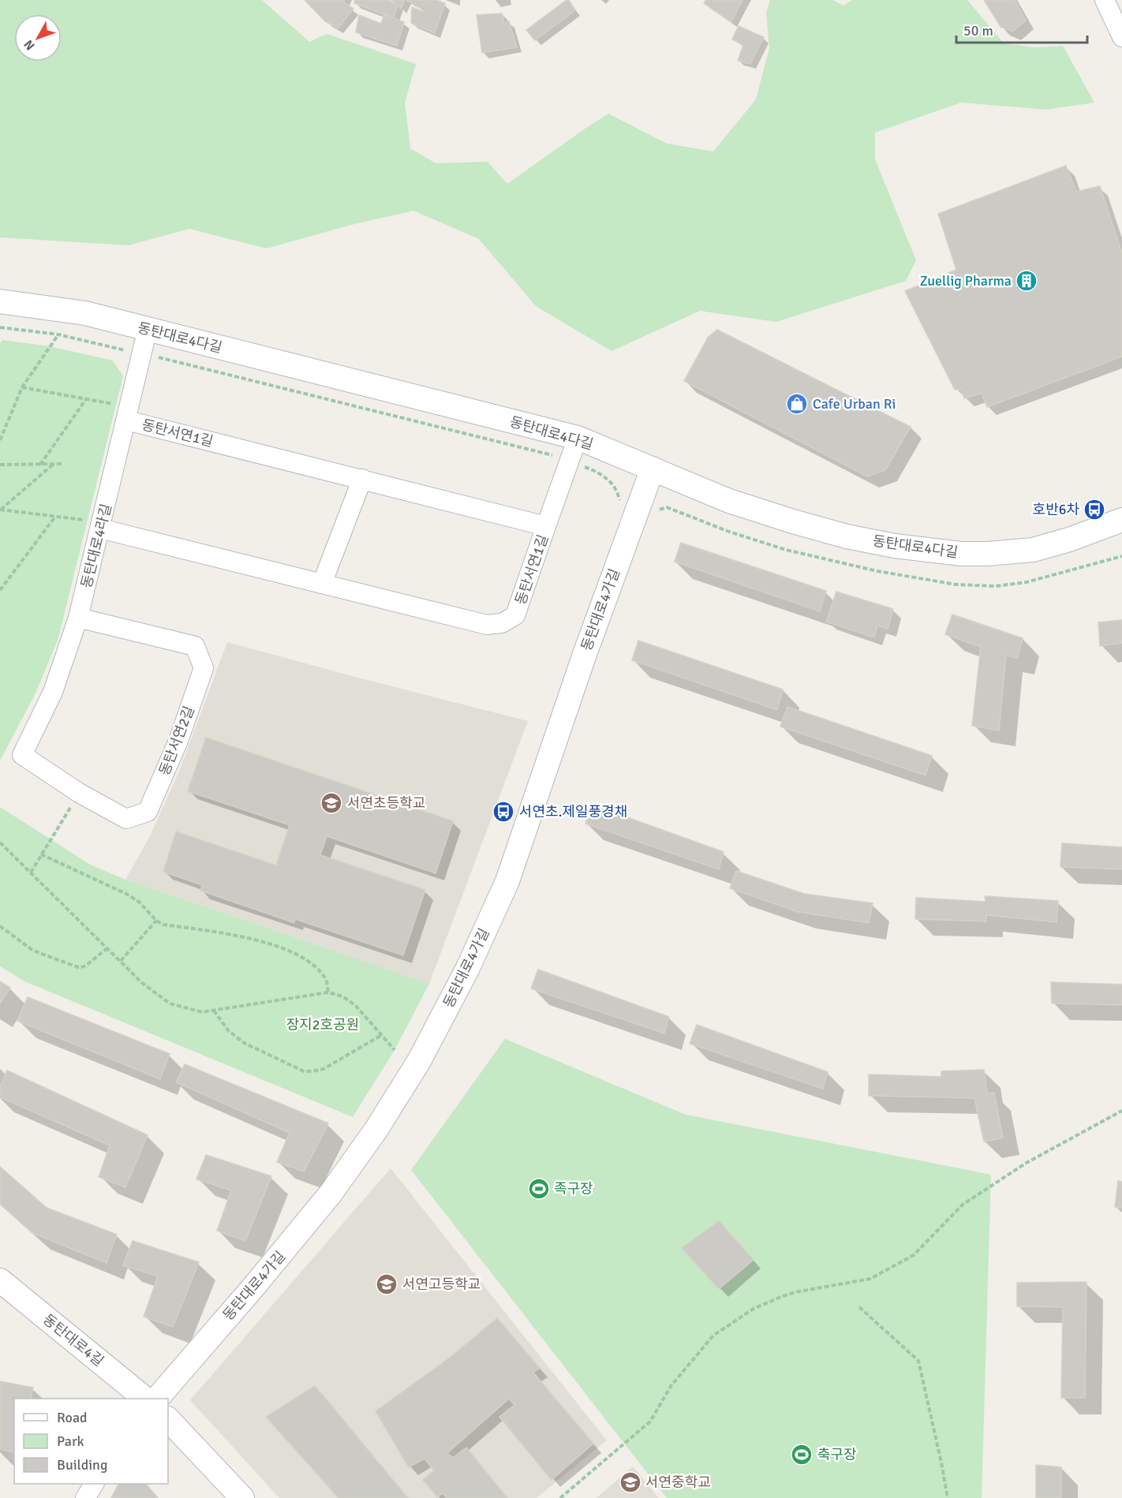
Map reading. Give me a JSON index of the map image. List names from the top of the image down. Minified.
{"streets":{"street":["동탄대로4다길","동탄서연1길","동탄대로4라길","동탄대로4가길","동탄서연2길","동탄대로4길"]},"crossings":[["동탄대로4다길","동탄대로4라길"],["동탄대로4다길","동탄대로4가길"],["동탄서연1길","동탄대로4라길"],["동탄대로4라길","동탄서연2길"]],"parks":["장지2호공원"],"places":{"building":["Zuellig Pharma"],"shop":["Cafe Urban Ri"],"bus stop":["호반6차","서연초.제일풍경채"],"school or university":["서연초등학교","서연고등학교","서연중학교"],"sports":["족구장","축구장"]},"legend":["Road","Park","Building"],"scale_bar":"50 m","north":"bottom left"}
